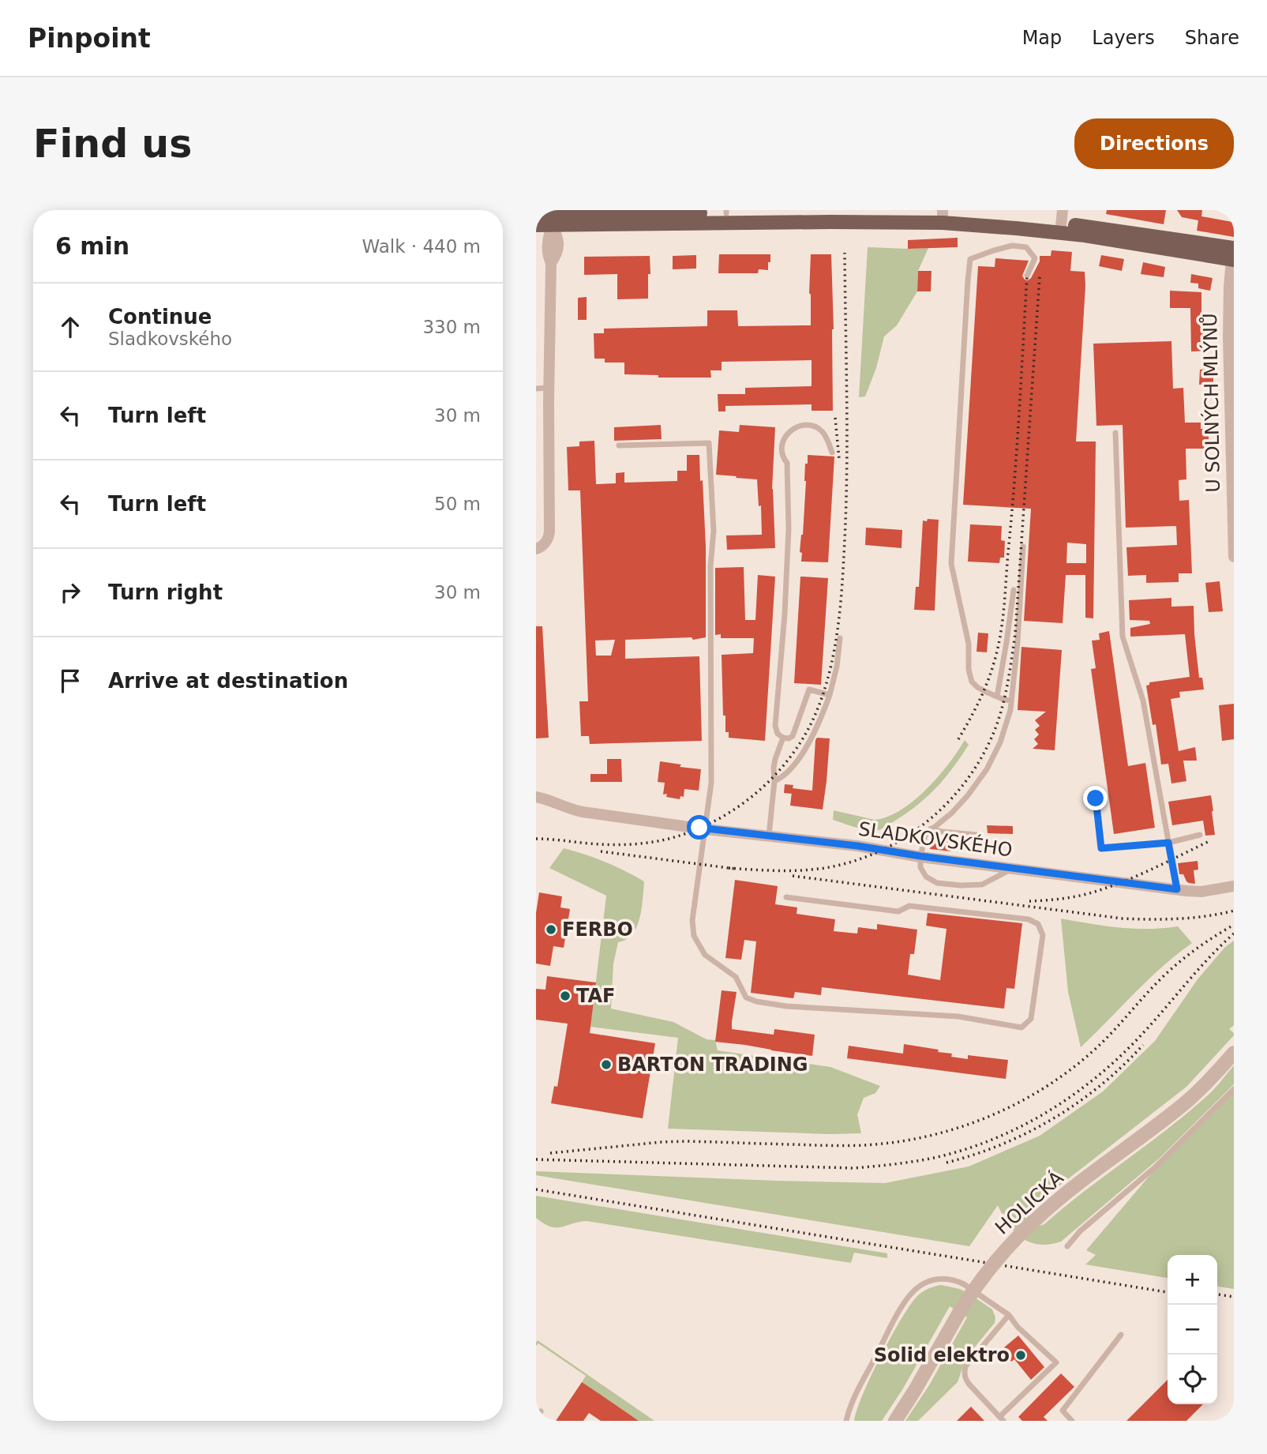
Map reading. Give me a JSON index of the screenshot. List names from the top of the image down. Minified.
{"streets":{"street":["U SOLNÝCH MLÝNŮ","SLADKOVSKÉHO","HOLICKÁ"]},"places":["FERBO","TAF","BARTON TRADING","Solid elektro"],"page":{"header":"Pinpoint","nav":["Map","Layers","Share"],"buttons":"Directions","title":"Find us","heading":["6 min","Walk · 440 m"],"list":[["Continue","Sladkovského","330 m"],["Turn left","30 m"],["Turn left","50 m"],["Turn right","30 m"],"Arrive at destination"],"map_buttons":["+","−"]}}
